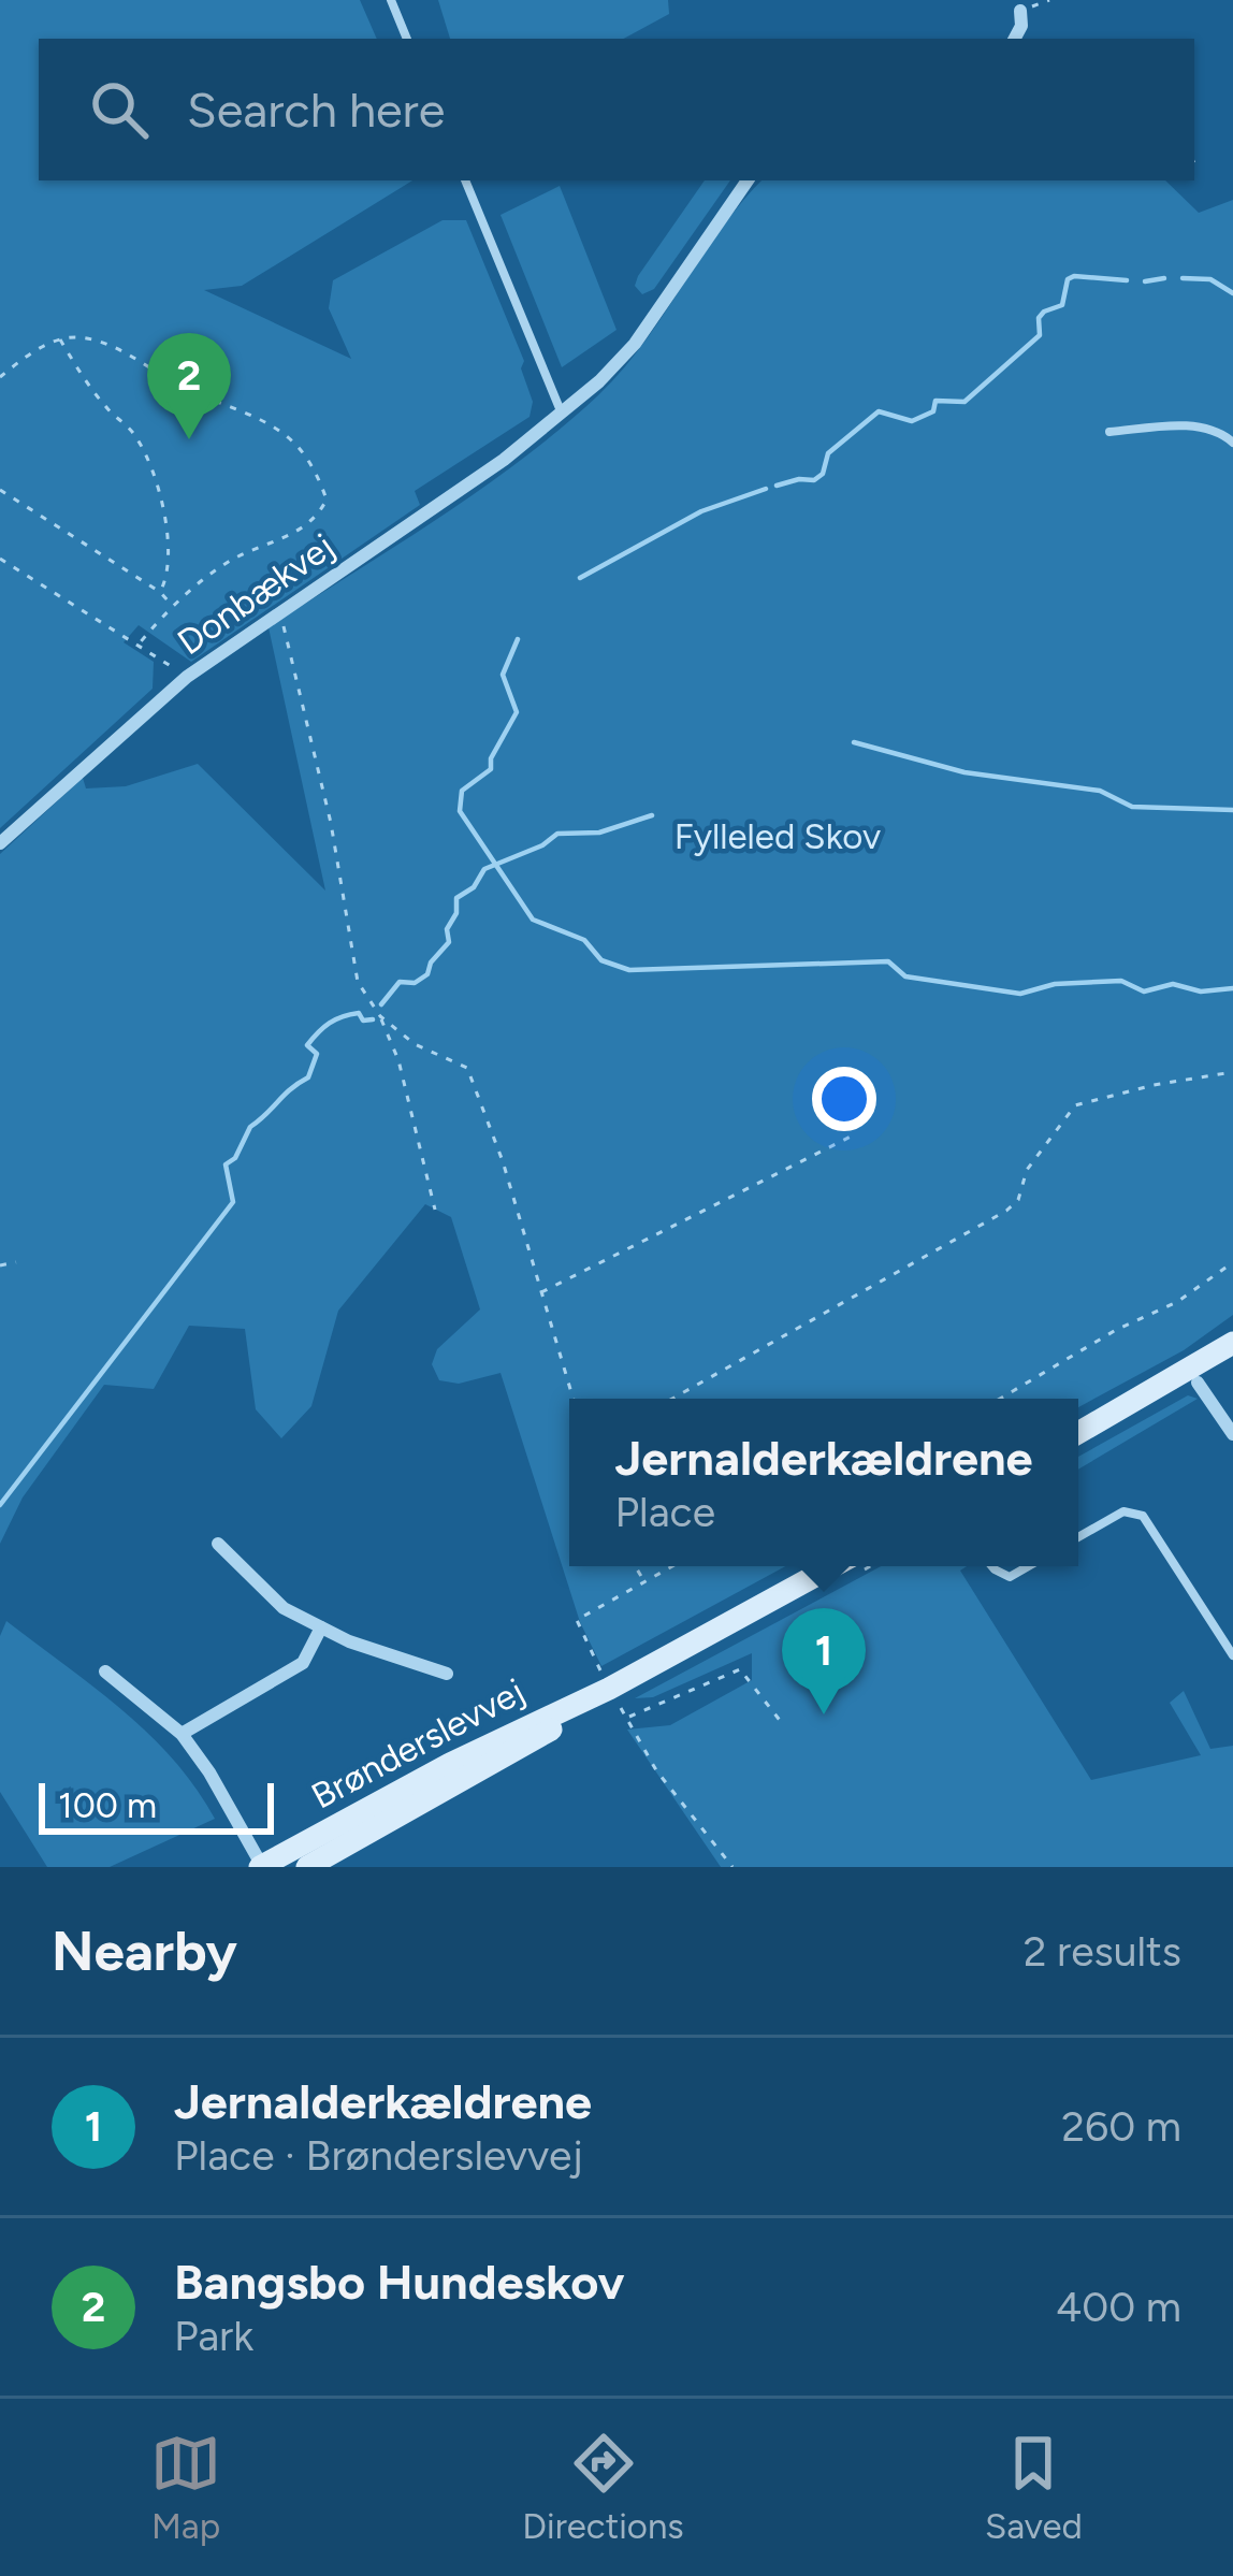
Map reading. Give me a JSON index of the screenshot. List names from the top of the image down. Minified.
{"streets":{"main road":["Brønderslevvej"],"street":["Donbækvej"]},"parks":["Fylleled Skov"],"scale_bar":"100 m","page":{"search":"Search here","pins":["2","1"],"popup":["Jernalderkældrene","Place"],"scale":"100 m","heading":["Nearby","2 results"],"list":[{"mark":"1","name":"Jernalderkældrene","note":"Place · Brønderslevvej","value":"260 m"},{"mark":"2","name":"Bangsbo Hundeskov","note":"Park","value":"400 m"}],"nav":["Map","Directions","Saved"]}}
